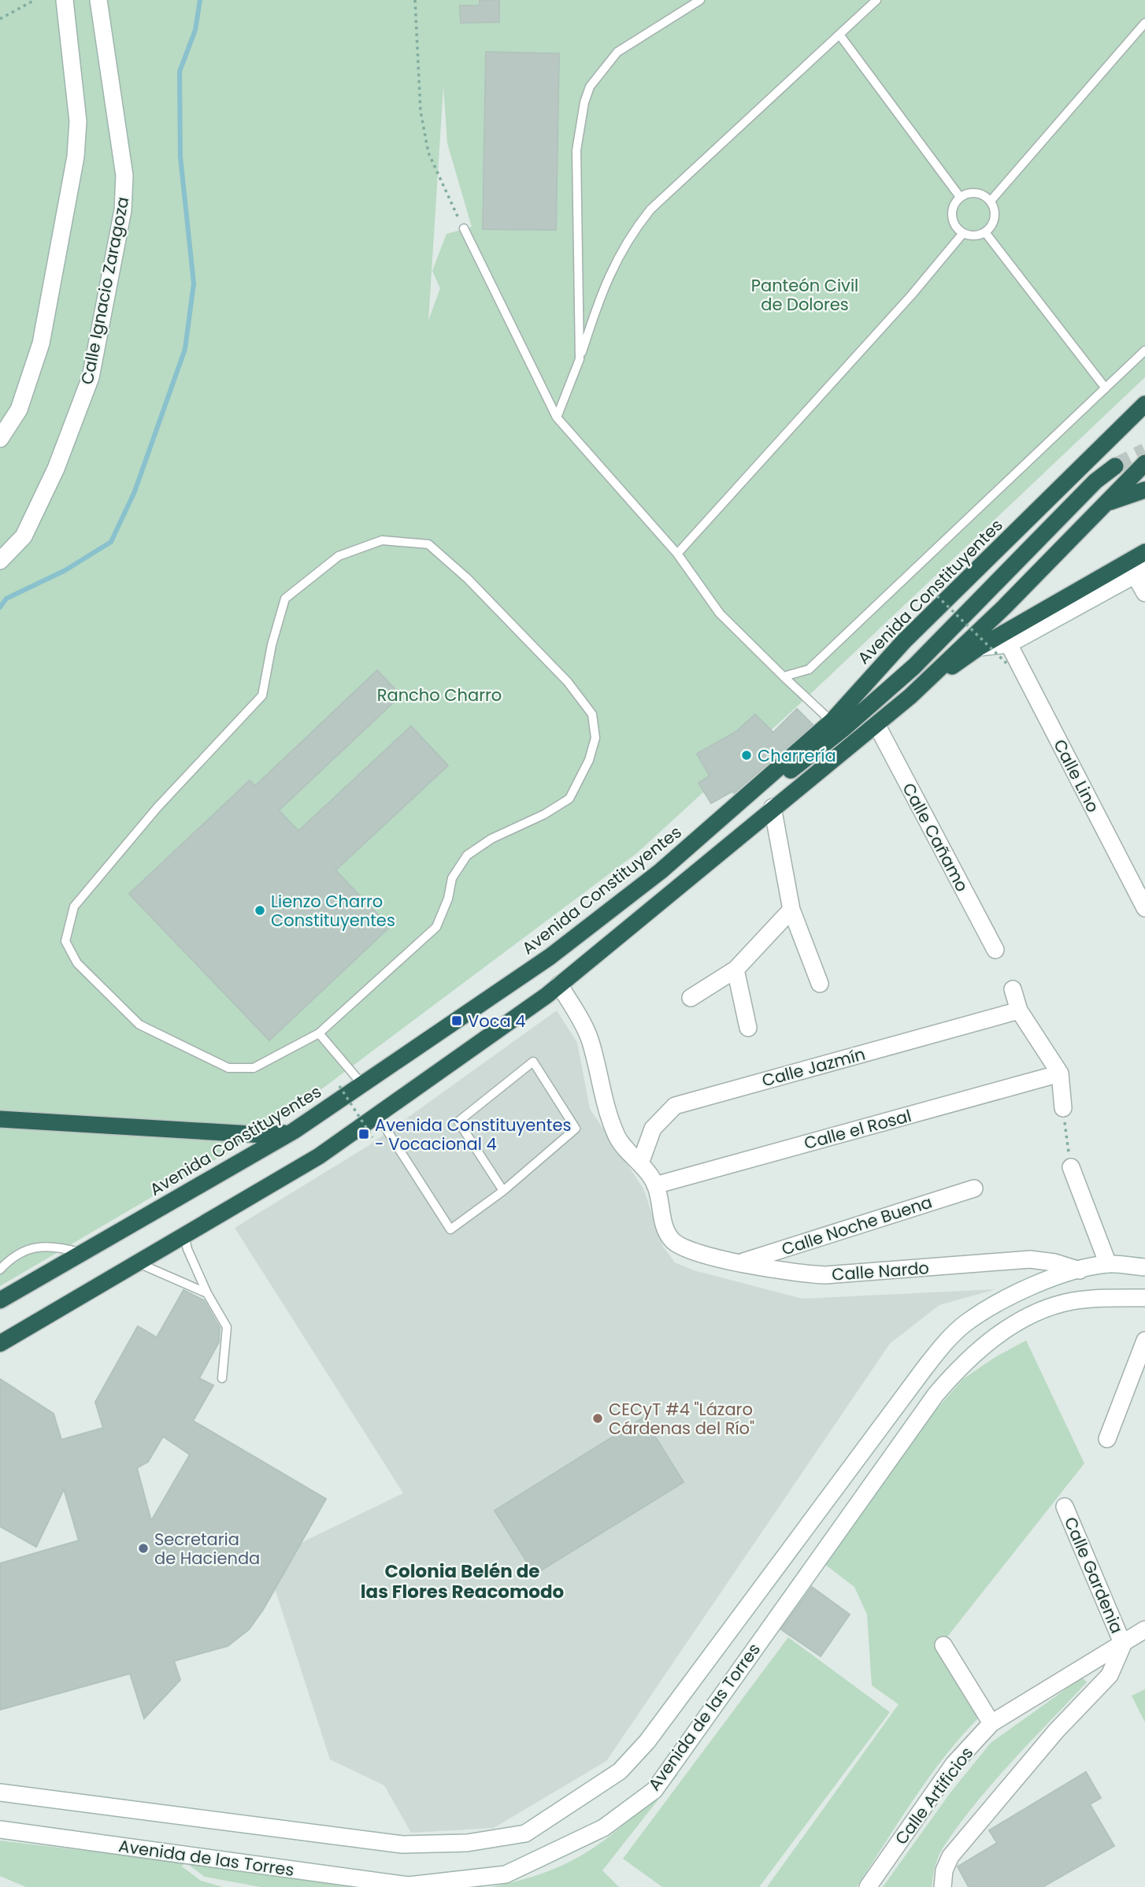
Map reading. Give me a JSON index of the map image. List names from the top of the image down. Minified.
{"streets":{"highway":["Avenida Constituyentes"],"street":["Calle Ignacio Zaragoza","Calle Lino","Calle Cañamo","Calle Jazmín","Calle el Rosal","Calle Noche Buena","Calle Nardo","Calle Gardenia","Avenida de las Torres","Calle Artificios"]},"crossings":[["Calle el Rosal","Calle Nardo"],["Calle Noche Buena","Calle Nardo"],["Calle Nardo","Avenida de las Torres"],["Calle Gardenia","Calle Artificios"]],"districts":["Colonia Belén de las Flores Reacomodo"],"parks":["Panteón Civil de Dolores","Rancho Charro"],"places":{"other":["Charrería","Lienzo Charro Constituyentes","CECyT #4 \"Lázaro Cárdenas del Río\"","Secretaria de Hacienda"],"transit":["Voca 4","Avenida Constituyentes - Vocacional 4"]}}
